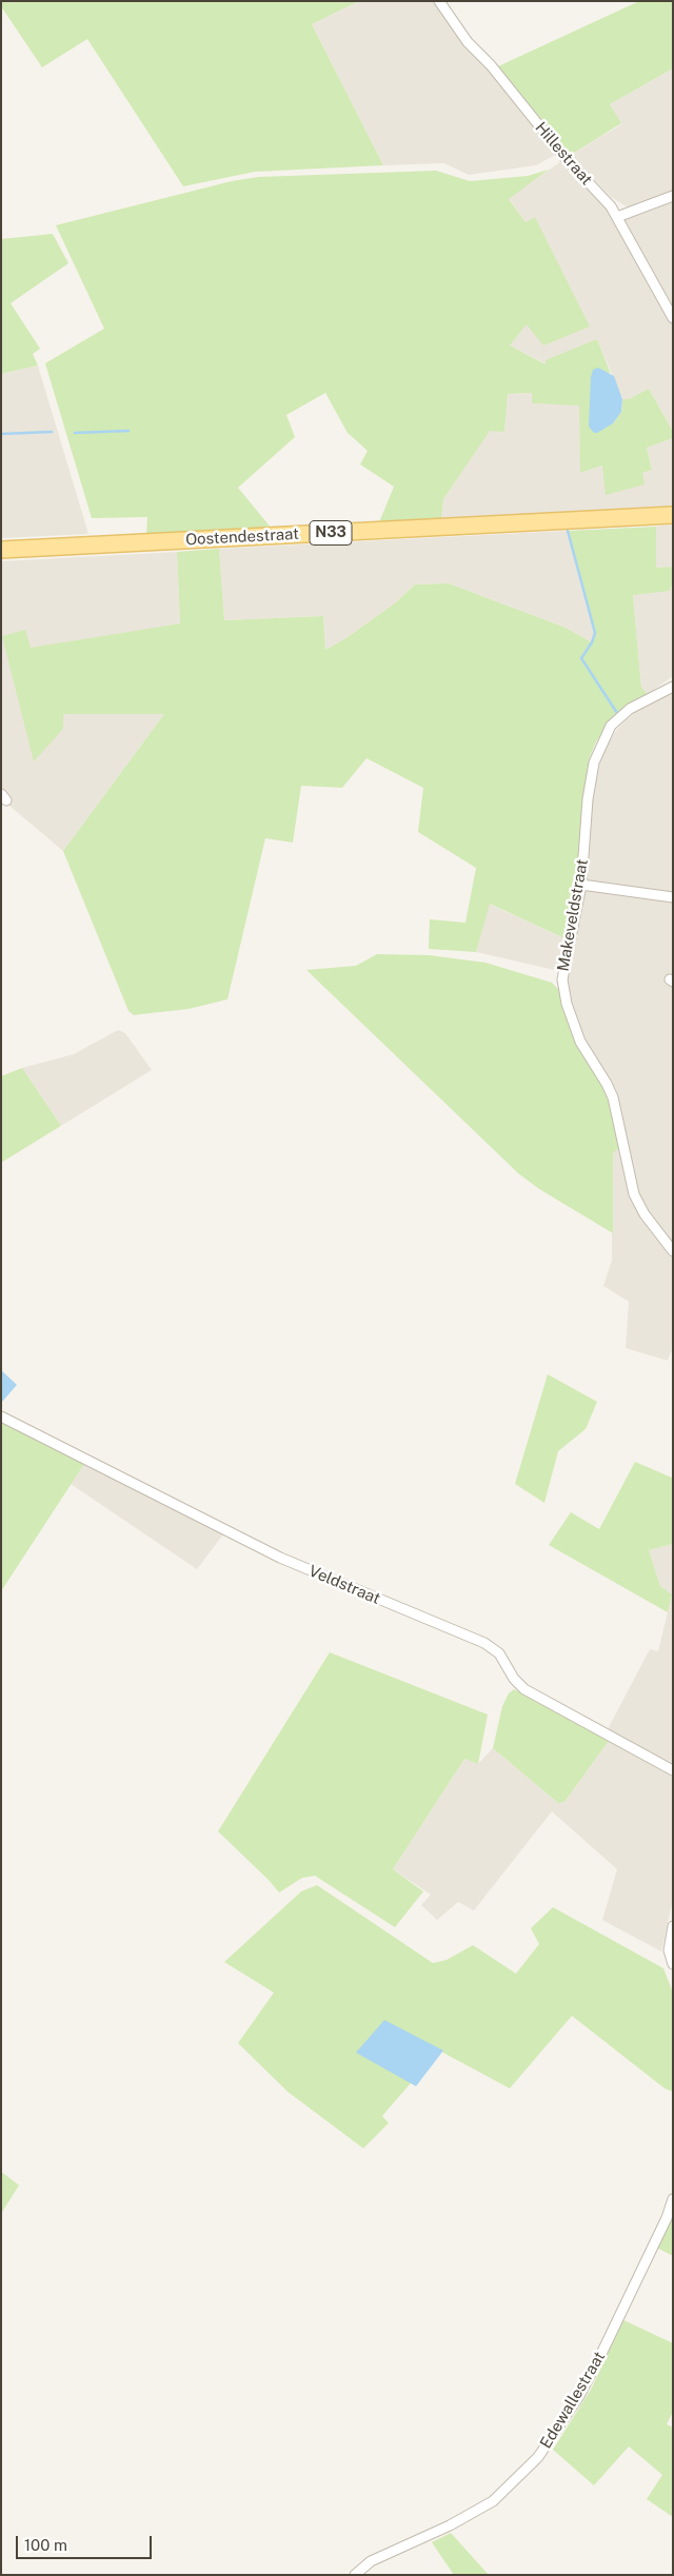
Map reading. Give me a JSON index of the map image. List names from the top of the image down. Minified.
{"streets":{"main road":["N33","Oostendestraat"],"street":["Hillestraat","Makeveldstraat","Veldstraat","Edewallestraat"]},"scale_bar":"100 m"}
